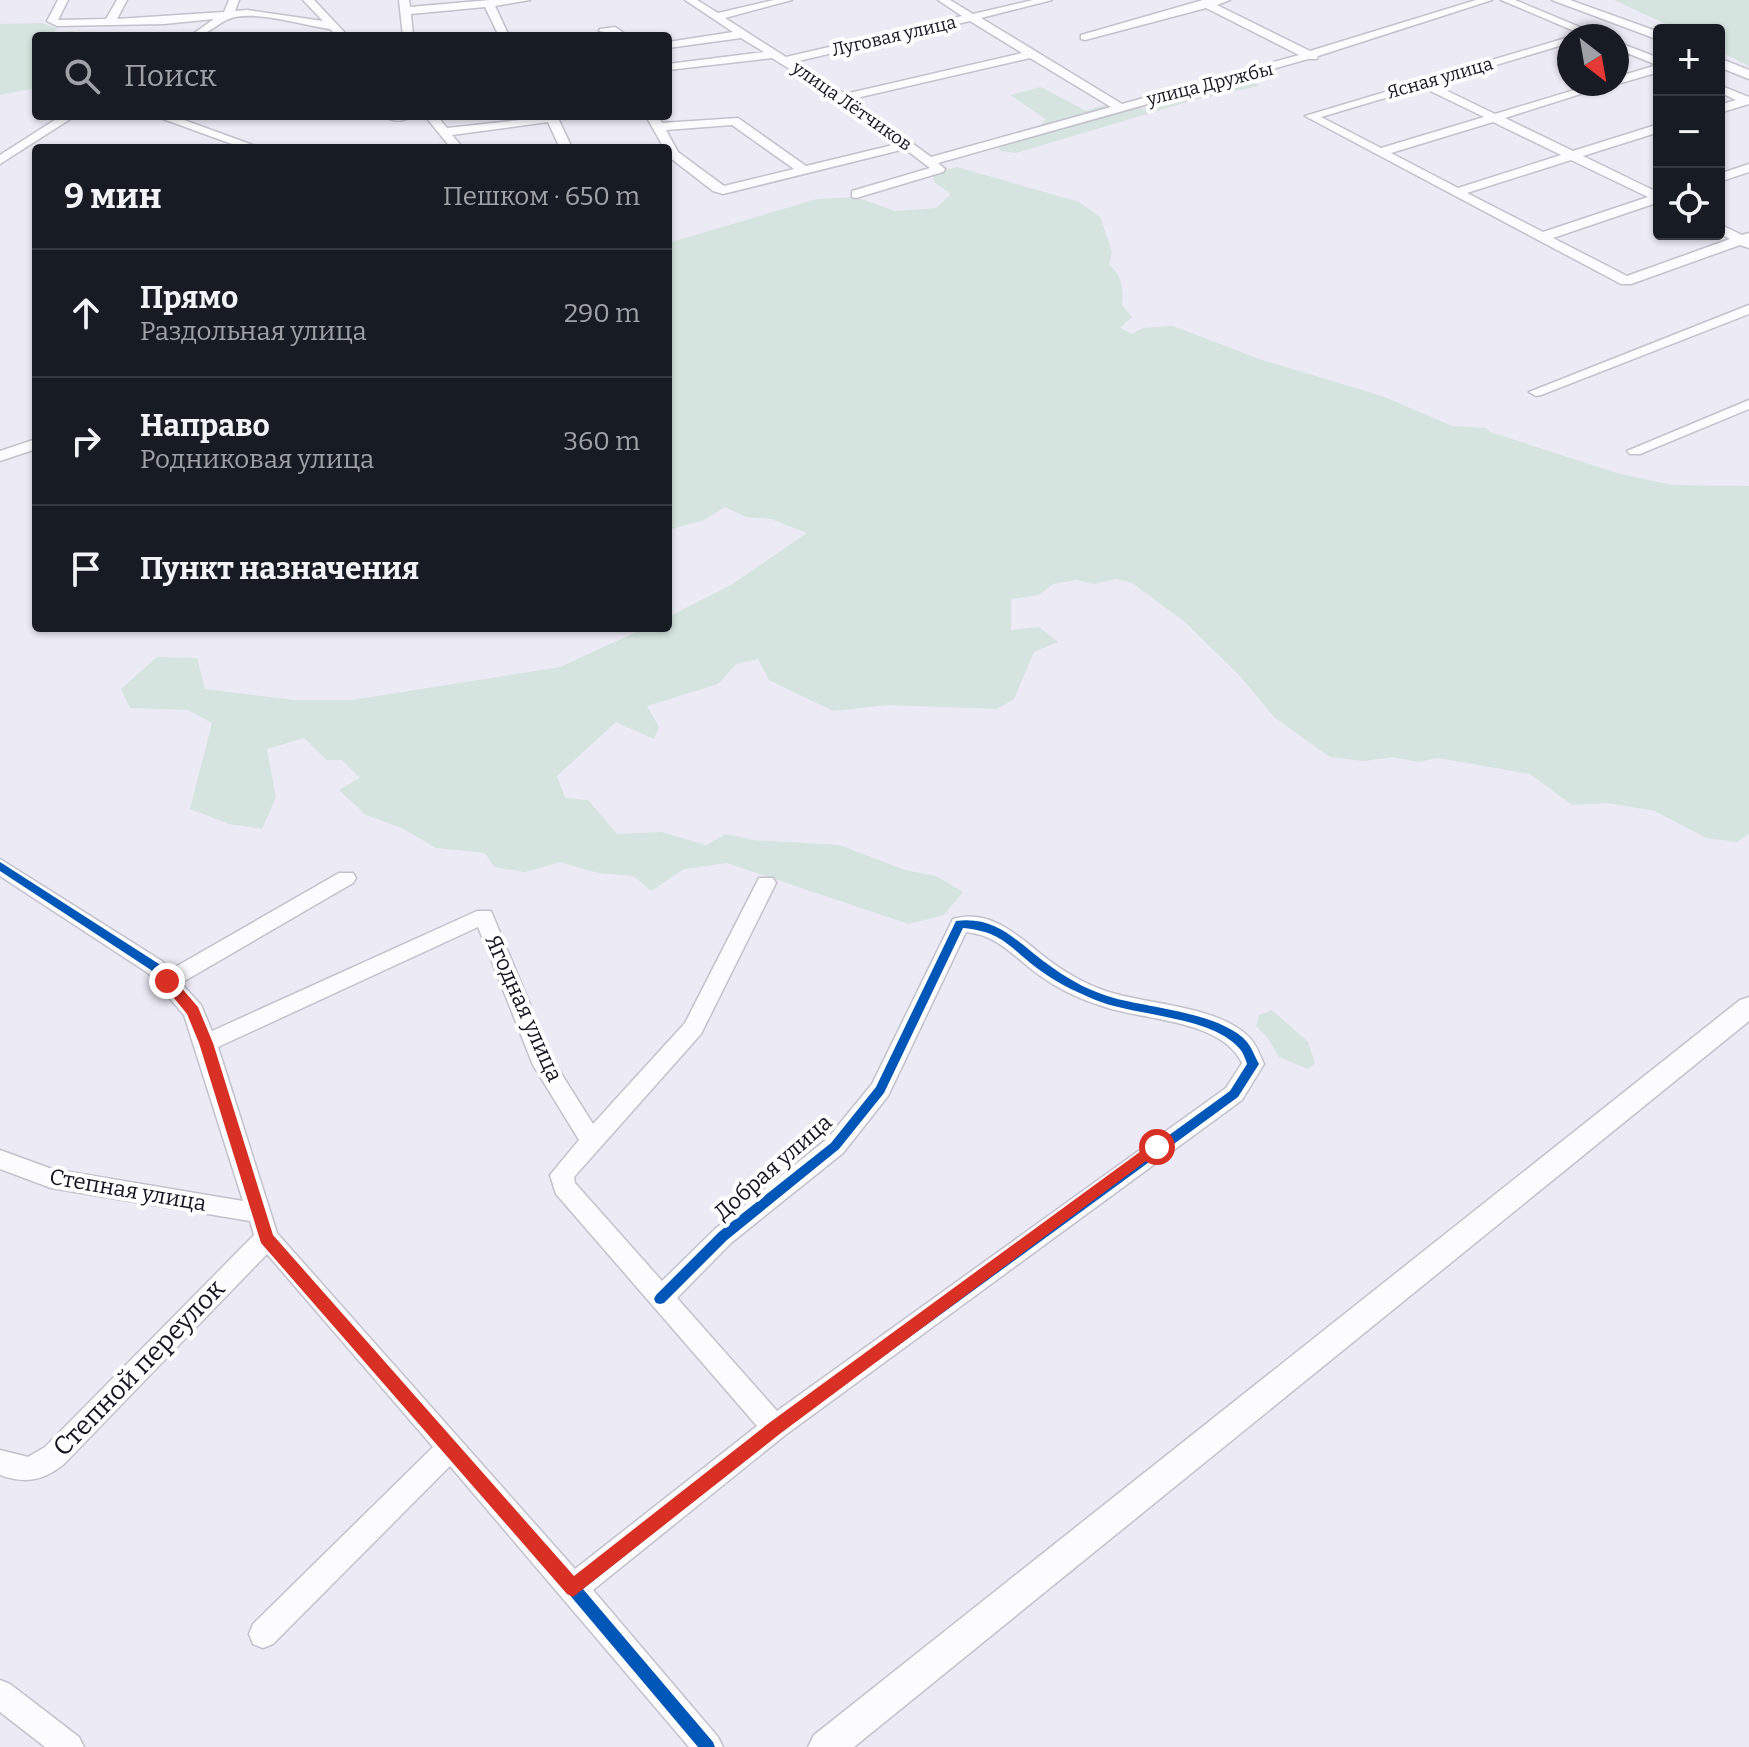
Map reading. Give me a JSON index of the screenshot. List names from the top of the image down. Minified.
{"streets":{"street":["Луговая улица","Ясная улица","улица Дружбы","улица Лётчиков","Ягодная улица","Добрая улица","Степная улица","Степной переулок"]},"crossings":[["Луговая улица","улица Лётчиков"],["улица Дружбы","улица Лётчиков"]],"north":"bottom right","page":{"map_buttons":["+","−"],"search":"Поиск","heading":["9 мин","Пешком · 650 m"],"list":[["Прямо","Раздольная улица","290 m"],["Направо","Родниковая улица","360 m"],"Пункт назначения"]}}
